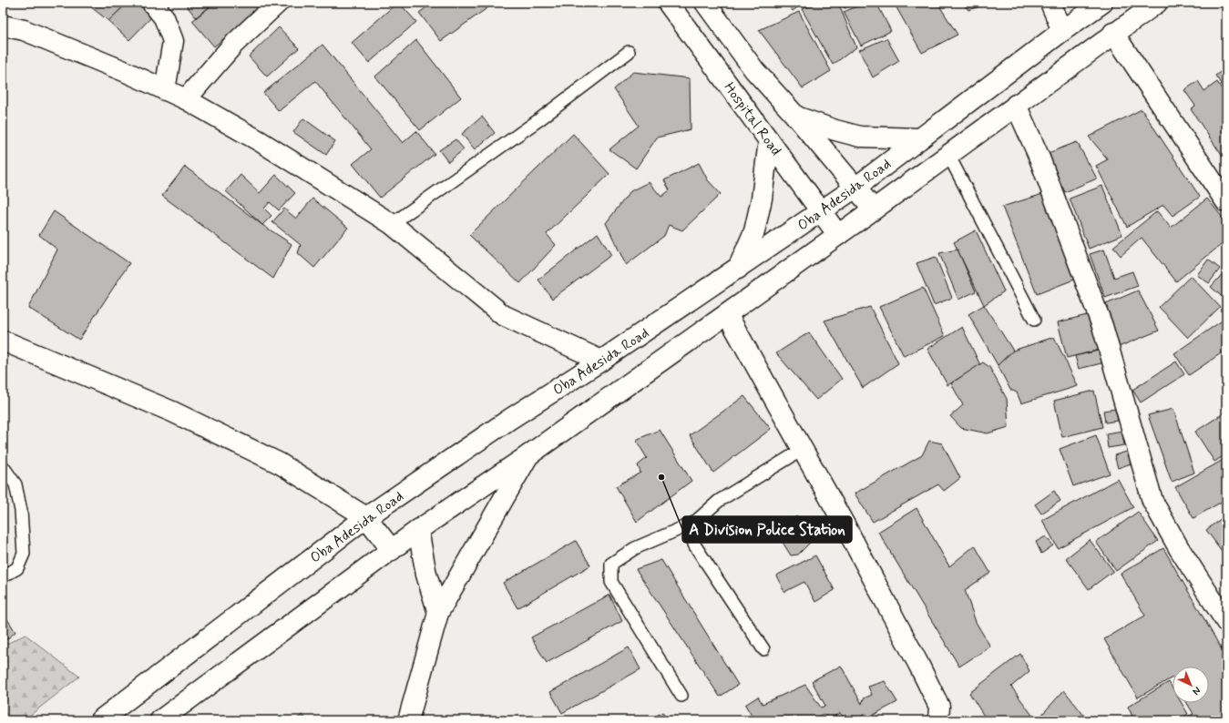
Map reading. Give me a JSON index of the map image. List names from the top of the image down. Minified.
{"streets":{"street":["Hospital Road","Oba Adesida Road"]},"crossings":[["Hospital Road","Oba Adesida Road"]],"places":["A Division Police Station"],"north":"bottom right"}
